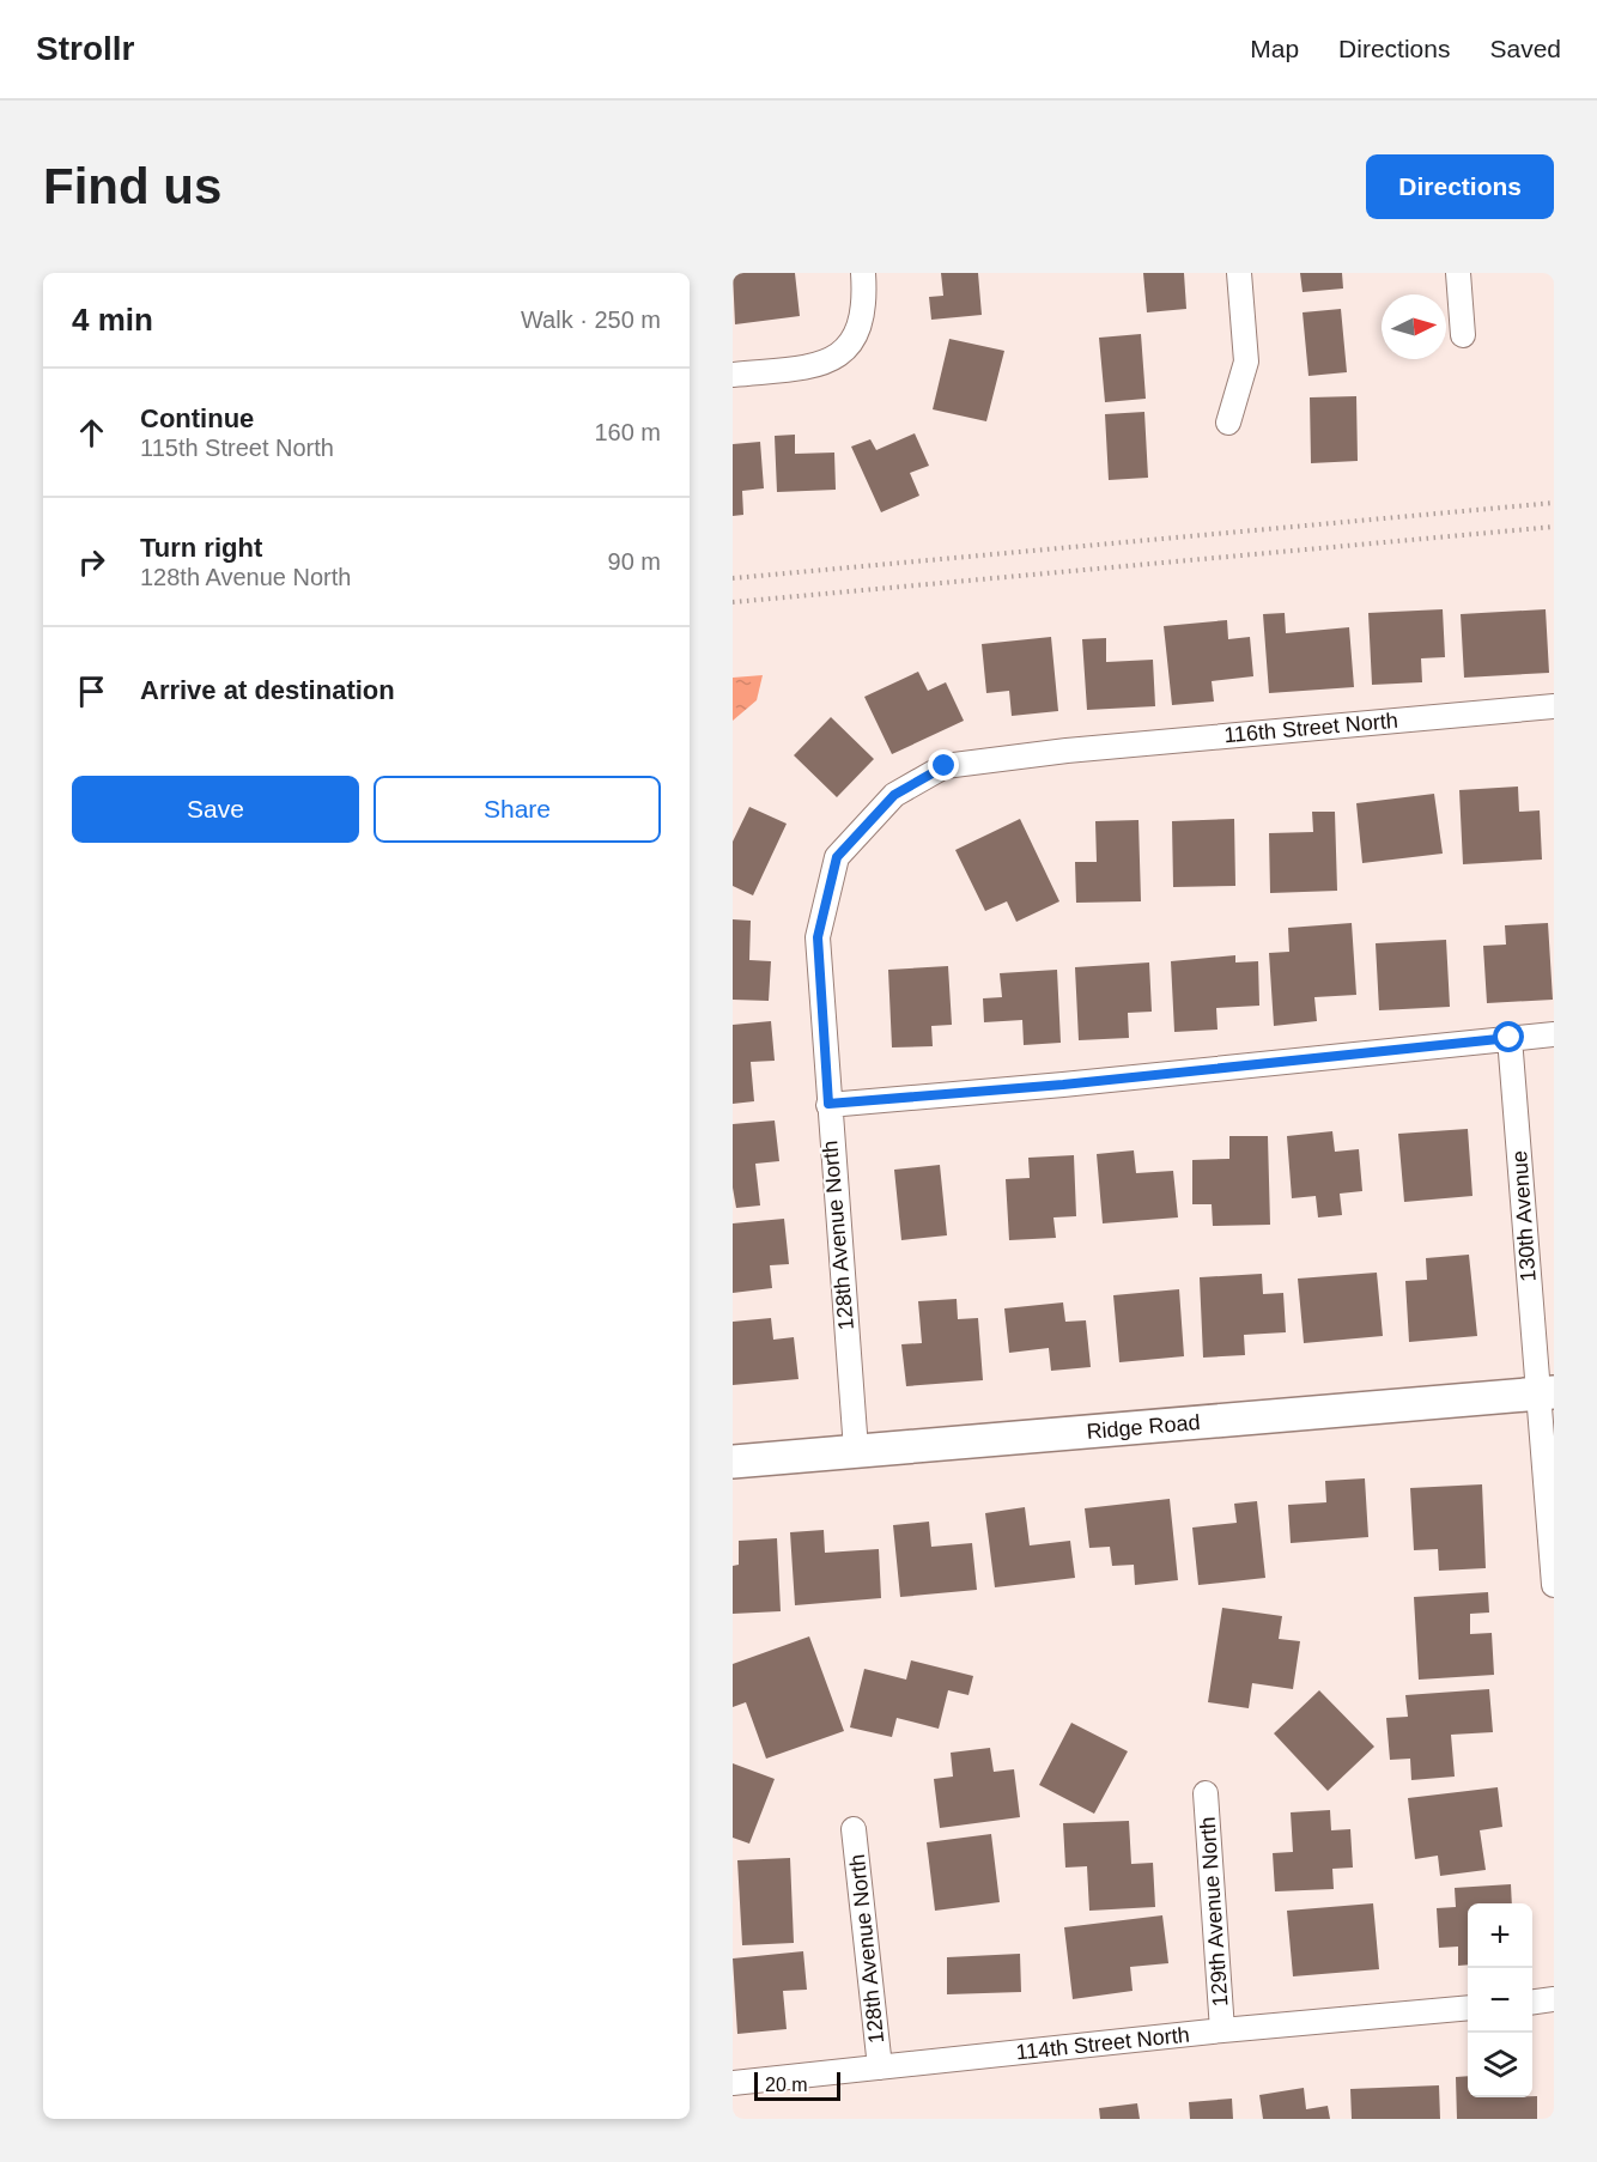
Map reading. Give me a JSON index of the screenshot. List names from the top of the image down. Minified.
{"streets":{"street":["116th Street North","130th Avenue","128th Avenue North","Ridge Road","129th Avenue North","114th Street North"]},"crossings":[["116th Street North","128th Avenue North"],["130th Avenue","Ridge Road"],["128th Avenue North","Ridge Road"],["128th Avenue North","114th Street North"],["129th Avenue North","114th Street North"]],"scale_bar":"20 m","north":"right","page":{"header":"Strollr","nav":["Map","Directions","Saved"],"buttons":["Directions",["Save","Share"]],"title":"Find us","heading":["4 min","Walk · 250 m"],"list":[["Continue","115th Street North","160 m"],["Turn right","128th Avenue North","90 m"],"Arrive at destination"],"map_buttons":["+","−"],"scale":"20 m"}}
